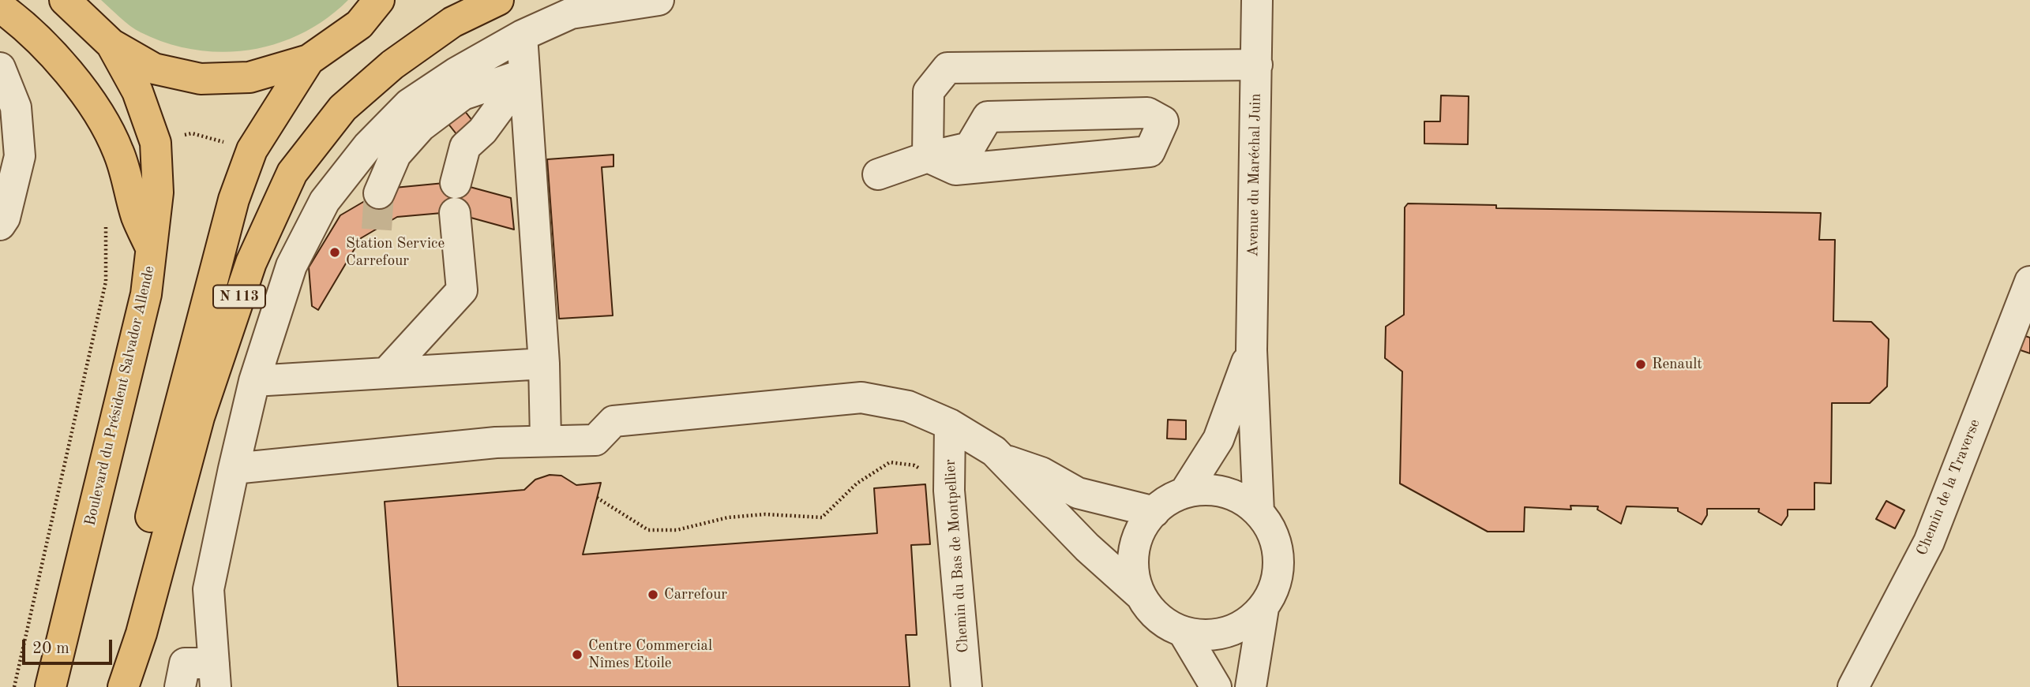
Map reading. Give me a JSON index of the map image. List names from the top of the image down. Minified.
{"streets":{"main road":["N 113","Boulevard du Président Salvador Allende"],"street":["Avenue du Maréchal Juin","Chemin de la Traverse","Chemin du Bas de Montpellier"]},"places":["Station Service Carrefour","Renault","Carrefour","Centre Commercial Nîmes Etoile"],"scale_bar":"20 m"}
